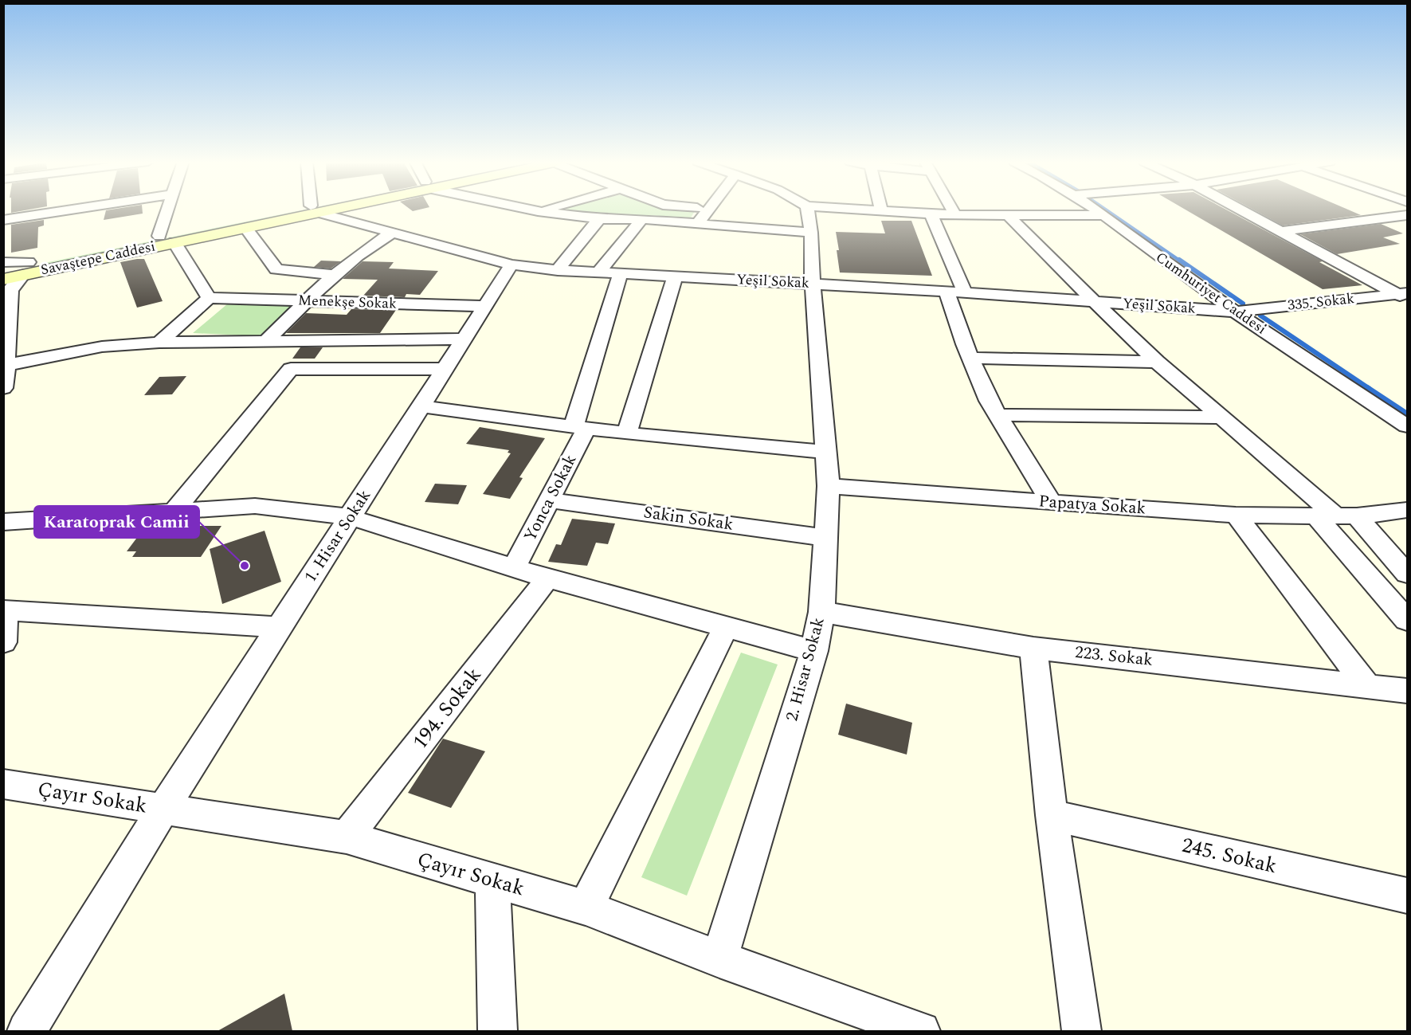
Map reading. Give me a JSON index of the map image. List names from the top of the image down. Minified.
{"streets":{"main road":["Savaştepe Caddesi"],"street":["Yeşil Sokak","Cumhuriyet Caddesi","Menekşe Sokak","335. Sokak","Yonca Sokak","Papatya Sokak","Sakin Sokak","1. Hisar Sokak","223. Sokak","2. Hisar Sokak","194. Sokak","Çayır Sokak","245. Sokak"]},"crossings":[["Yeşil Sokak","Cumhuriyet Caddesi"],["Yeşil Sokak","335. Sokak"],["Yeşil Sokak","Yonca Sokak"],["Yeşil Sokak","1. Hisar Sokak"],["Yeşil Sokak","2. Hisar Sokak"],["Cumhuriyet Caddesi","335. Sokak"],["Menekşe Sokak","1. Hisar Sokak"],["Yonca Sokak","Sakin Sokak"],["Papatya Sokak","2. Hisar Sokak"],["Sakin Sokak","2. Hisar Sokak"],["1. Hisar Sokak","Çayır Sokak"],["223. Sokak","2. Hisar Sokak"],["2. Hisar Sokak","Çayır Sokak"],["194. Sokak","Çayır Sokak"]],"places":["Karatoprak Camii"]}
